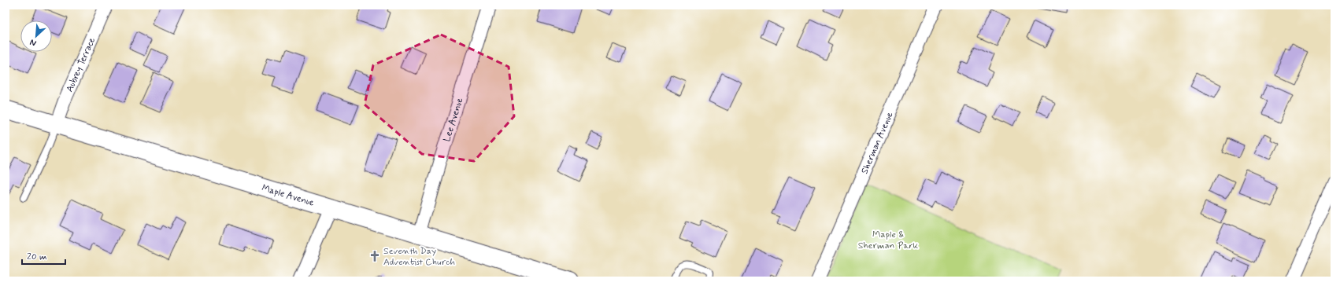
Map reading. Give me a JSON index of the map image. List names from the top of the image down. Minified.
{"streets":{"main road":["Maple Avenue"],"street":["Aubrey Terrace","Lee Avenue","Sherman Avenue"]},"crossings":[["Aubrey Terrace","Maple Avenue"],["Lee Avenue","Maple Avenue"]],"parks":["Maple & Sherman Park"],"places":{"church":["Seventh Day Adventist Church"]},"scale_bar":"20 m","north":"bottom left"}
